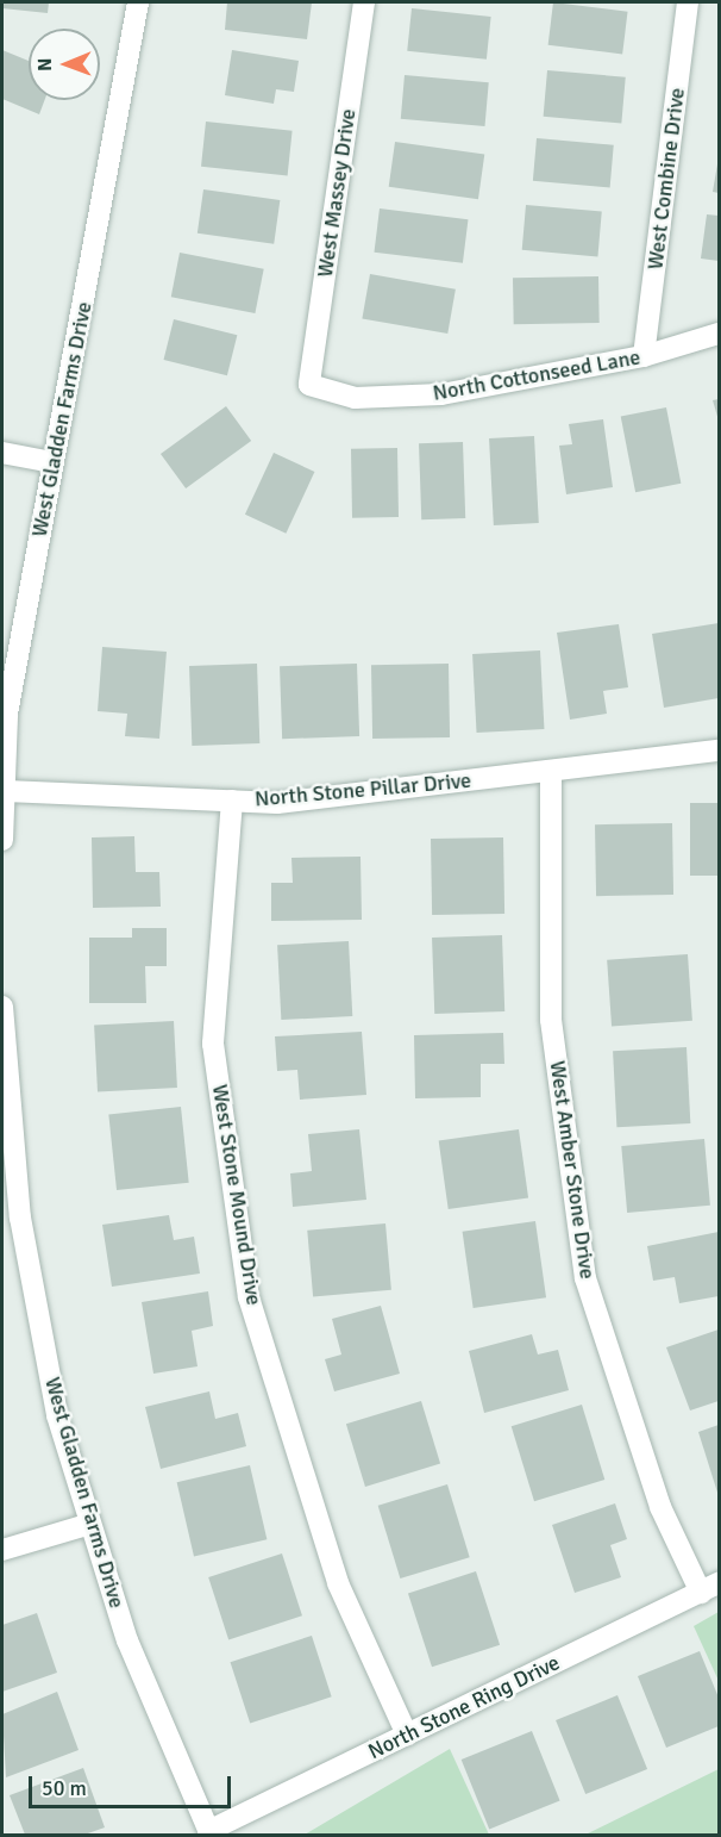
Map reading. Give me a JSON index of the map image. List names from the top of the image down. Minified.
{"streets":{"street":["West Combine Drive","West Massey Drive","North Cottonseed Lane","West Gladden Farms Drive","North Stone Pillar Drive","West Amber Stone Drive","West Stone Mound Drive","North Stone Ring Drive"]},"crossings":[["West Combine Drive","North Cottonseed Lane"],["West Massey Drive","North Cottonseed Lane"],["West Gladden Farms Drive","North Stone Pillar Drive"],["West Gladden Farms Drive","North Stone Ring Drive"],["North Stone Pillar Drive","West Amber Stone Drive"],["North Stone Pillar Drive","West Stone Mound Drive"],["West Amber Stone Drive","North Stone Ring Drive"],["West Stone Mound Drive","North Stone Ring Drive"]],"scale_bar":"50 m","north":"left"}
